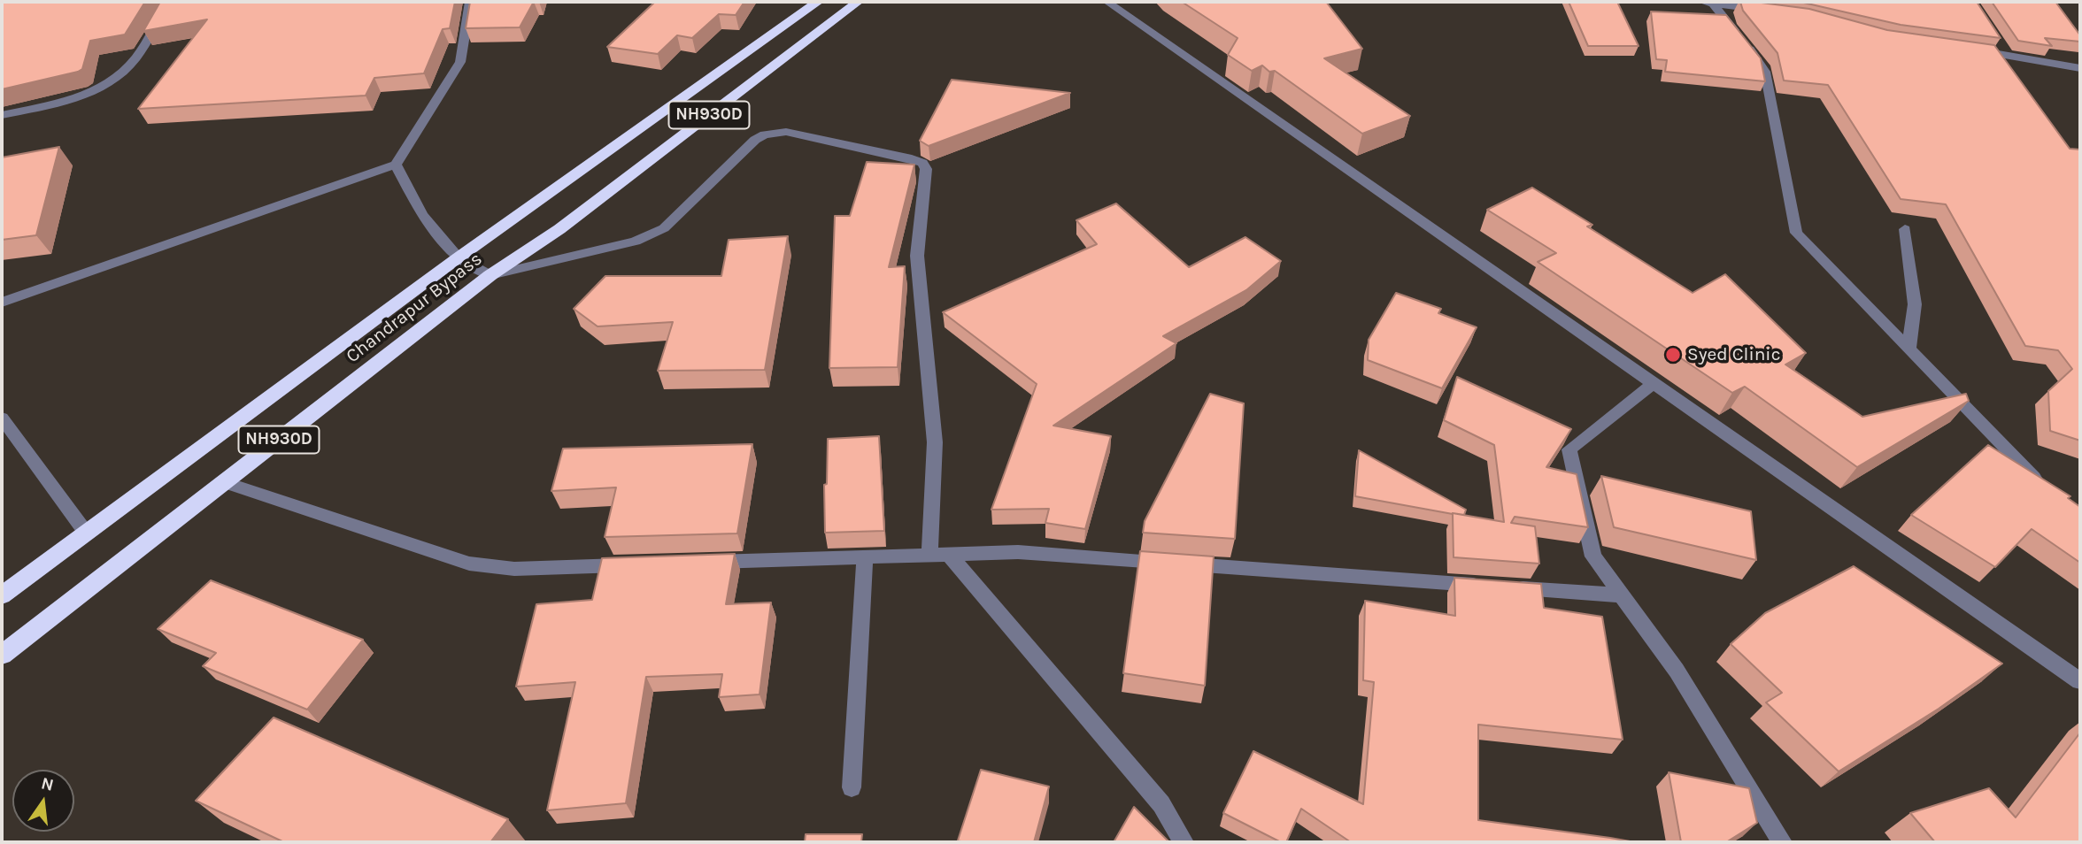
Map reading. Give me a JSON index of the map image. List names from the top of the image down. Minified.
{"streets":{"highway":["NH930D","Chandrapur Bypass"]},"places":["Syed Clinic"],"north":"top"}
